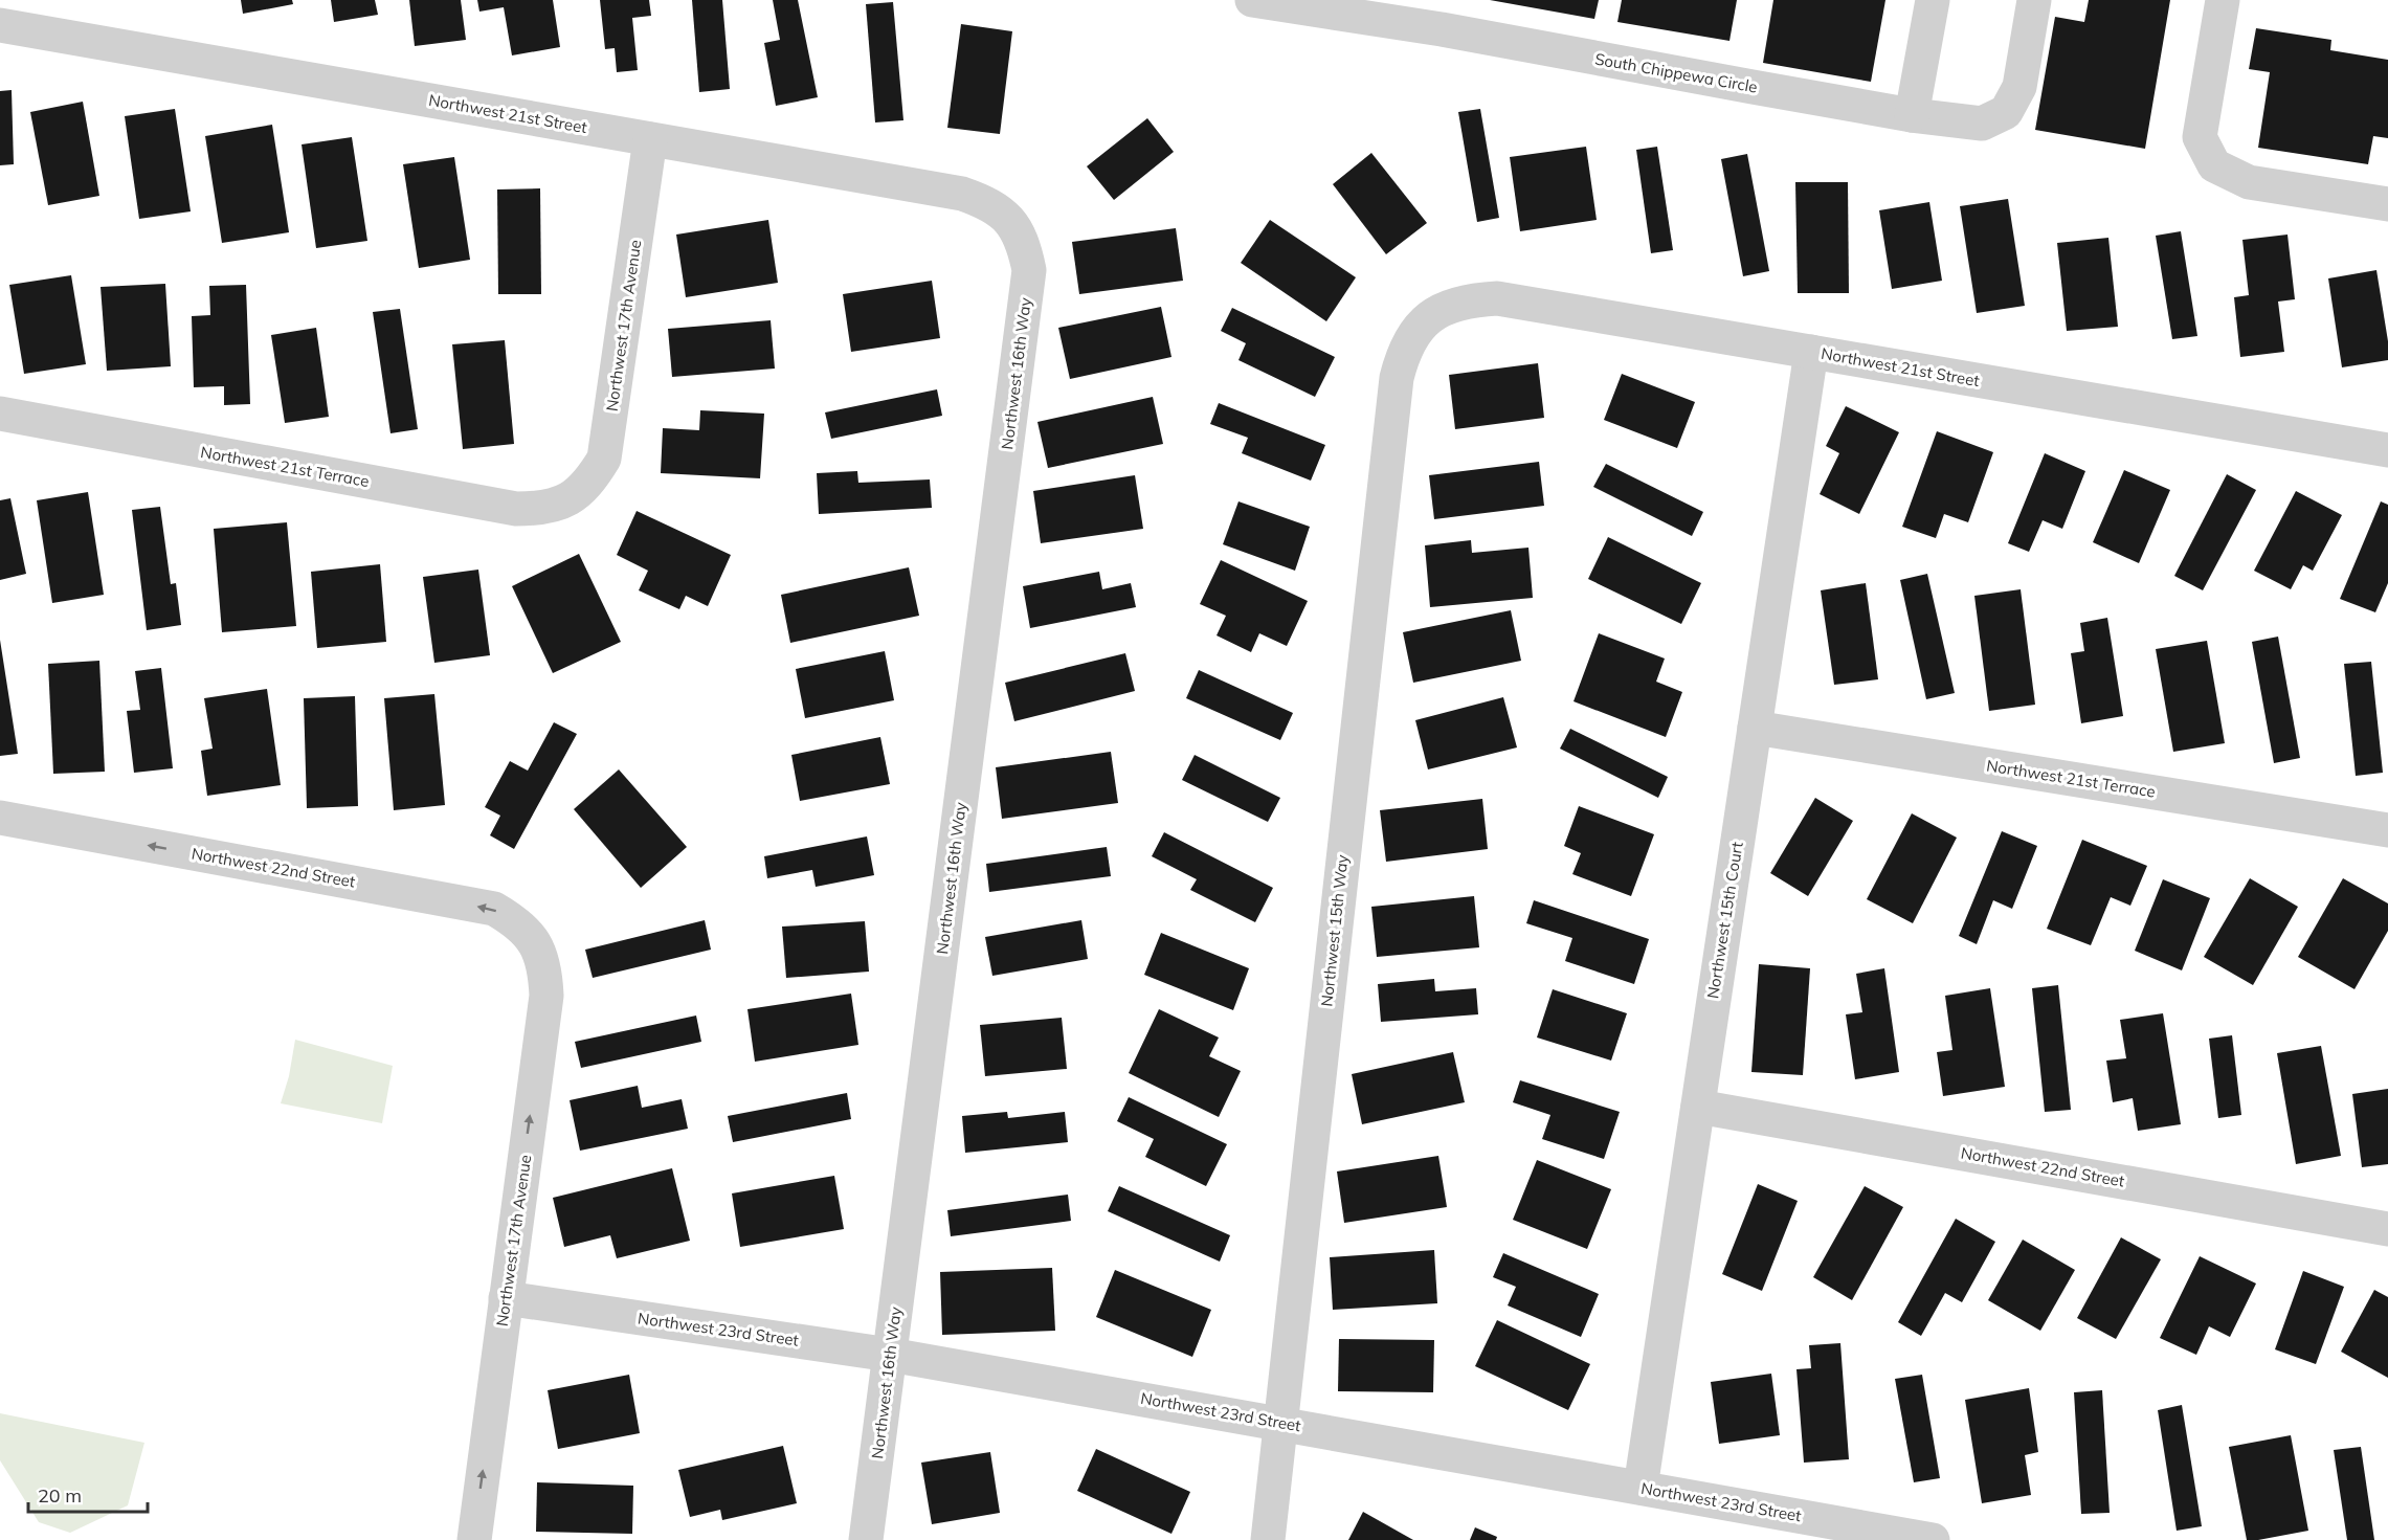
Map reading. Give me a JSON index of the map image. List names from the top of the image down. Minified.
{"streets":{"street":["South Chippewa Circle","Northwest 21st Street","Northwest 17th Avenue","Northwest 16th Way","Northwest 21st Terrace","Northwest 22nd Street","Northwest 15th Court","Northwest 15th Way","Northwest 23rd Street"]},"crossings":[["Northwest 21st Street","Northwest 17th Avenue"],["Northwest 21st Street","Northwest 16th Way"],["Northwest 21st Street","Northwest 15th Court"],["Northwest 21st Street","Northwest 15th Way"],["Northwest 17th Avenue","Northwest 21st Terrace"],["Northwest 17th Avenue","Northwest 22nd Street"],["Northwest 17th Avenue","Northwest 23rd Street"],["Northwest 16th Way","Northwest 23rd Street"],["Northwest 21st Terrace","Northwest 15th Court"],["Northwest 22nd Street","Northwest 15th Court"],["Northwest 15th Court","Northwest 23rd Street"],["Northwest 15th Way","Northwest 23rd Street"]],"one_way":["Northwest 17th Avenue","Northwest 22nd Street"],"scale_bar":"20 m"}
